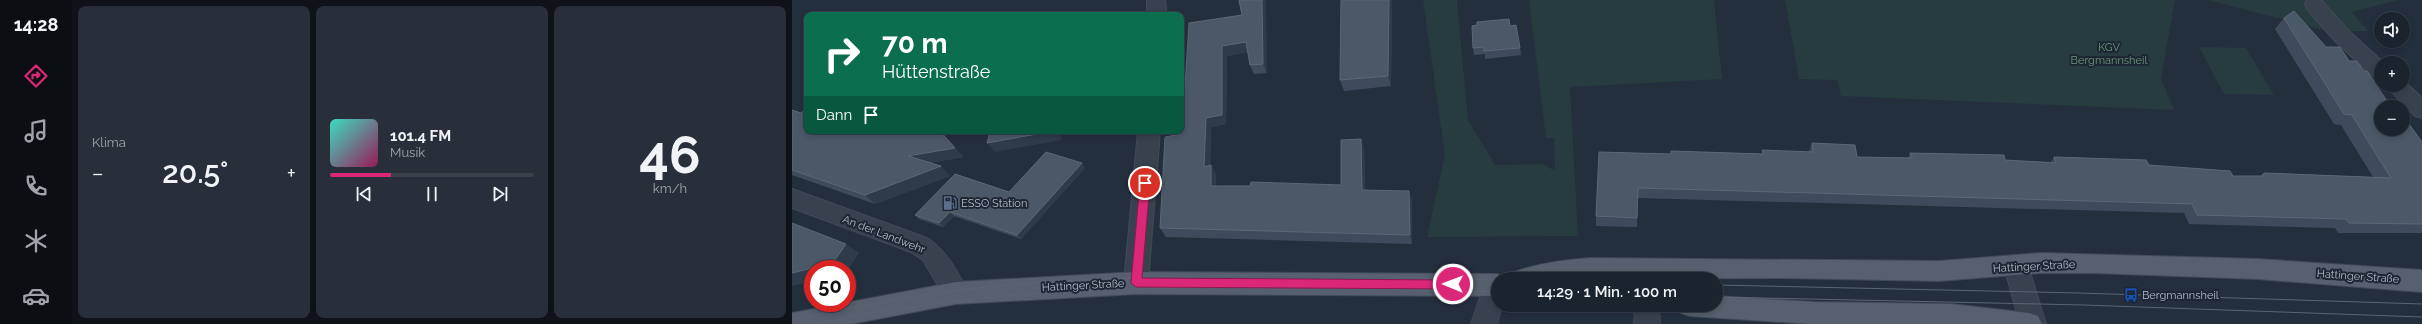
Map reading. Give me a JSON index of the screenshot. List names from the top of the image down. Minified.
{"streets":{"main road":["Hattinger Straße"],"street":["An der Landwehr"]},"crossings":[["An der Landwehr","Hattinger Straße"]],"parks":["KGV Bergmannsheil"],"places":{"fuel station":["ESSO Station"],"bus stop":["Bergmannsheil"]},"page":{"tabs":"14:28","tile":["Klima",["46","km/h"]],"map_buttons":["+","−"],"turn":["70 m","Hüttenstraße"],"then":"Dann","song":["101.4 FM","Musik"],"heat":["−","20.5°","+"],"limit":"50","trip":"14:29 · 1 Min. · 100 m"}}
